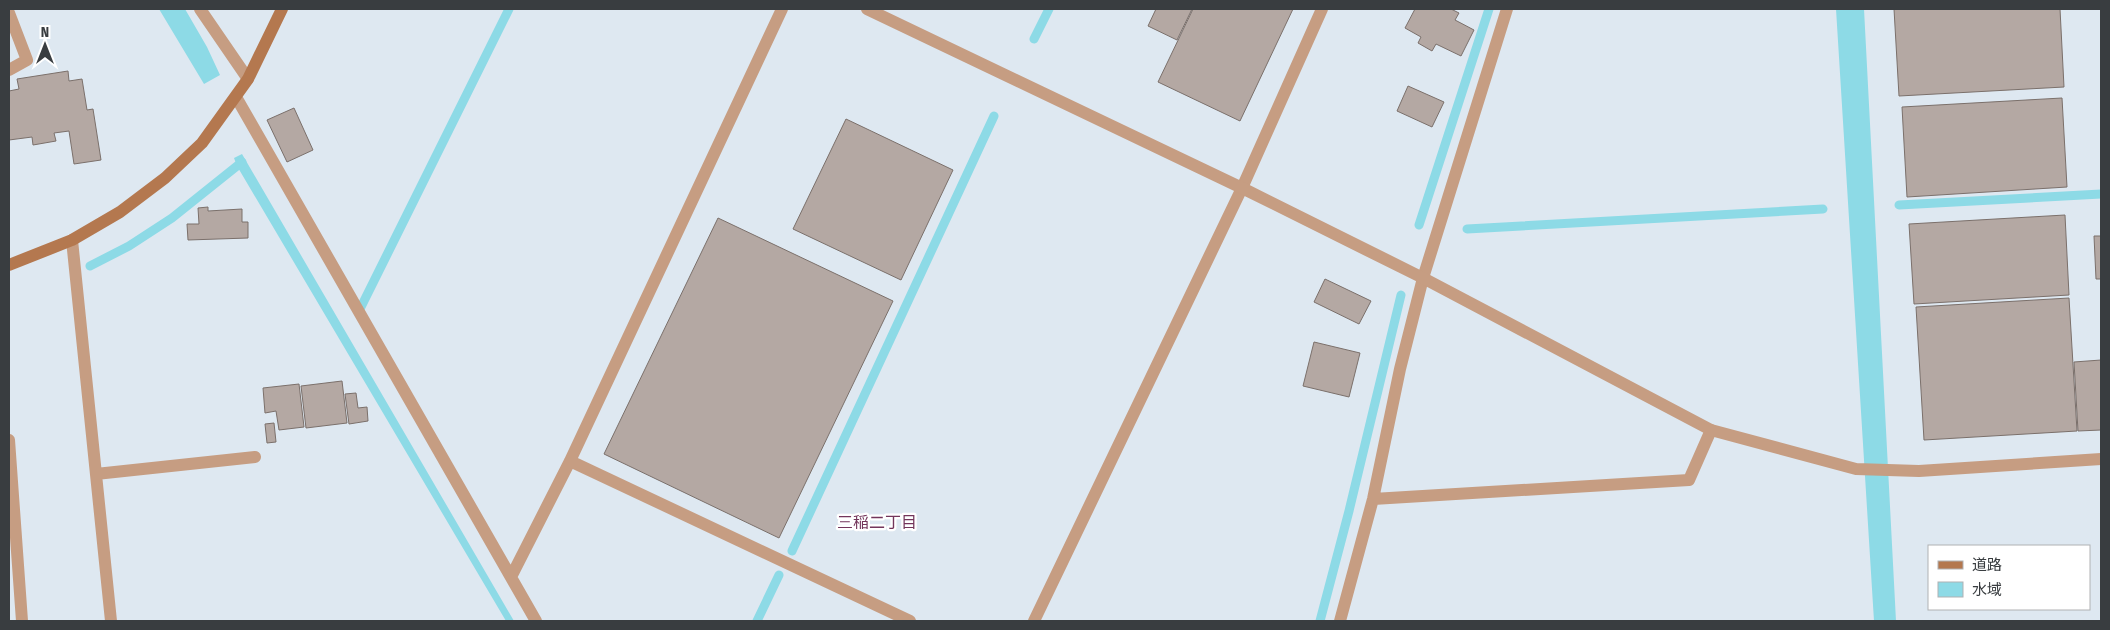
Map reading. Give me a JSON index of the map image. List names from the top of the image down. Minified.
{"districts":["三稲二丁目"],"legend":["道路","水域"],"north":"top"}
